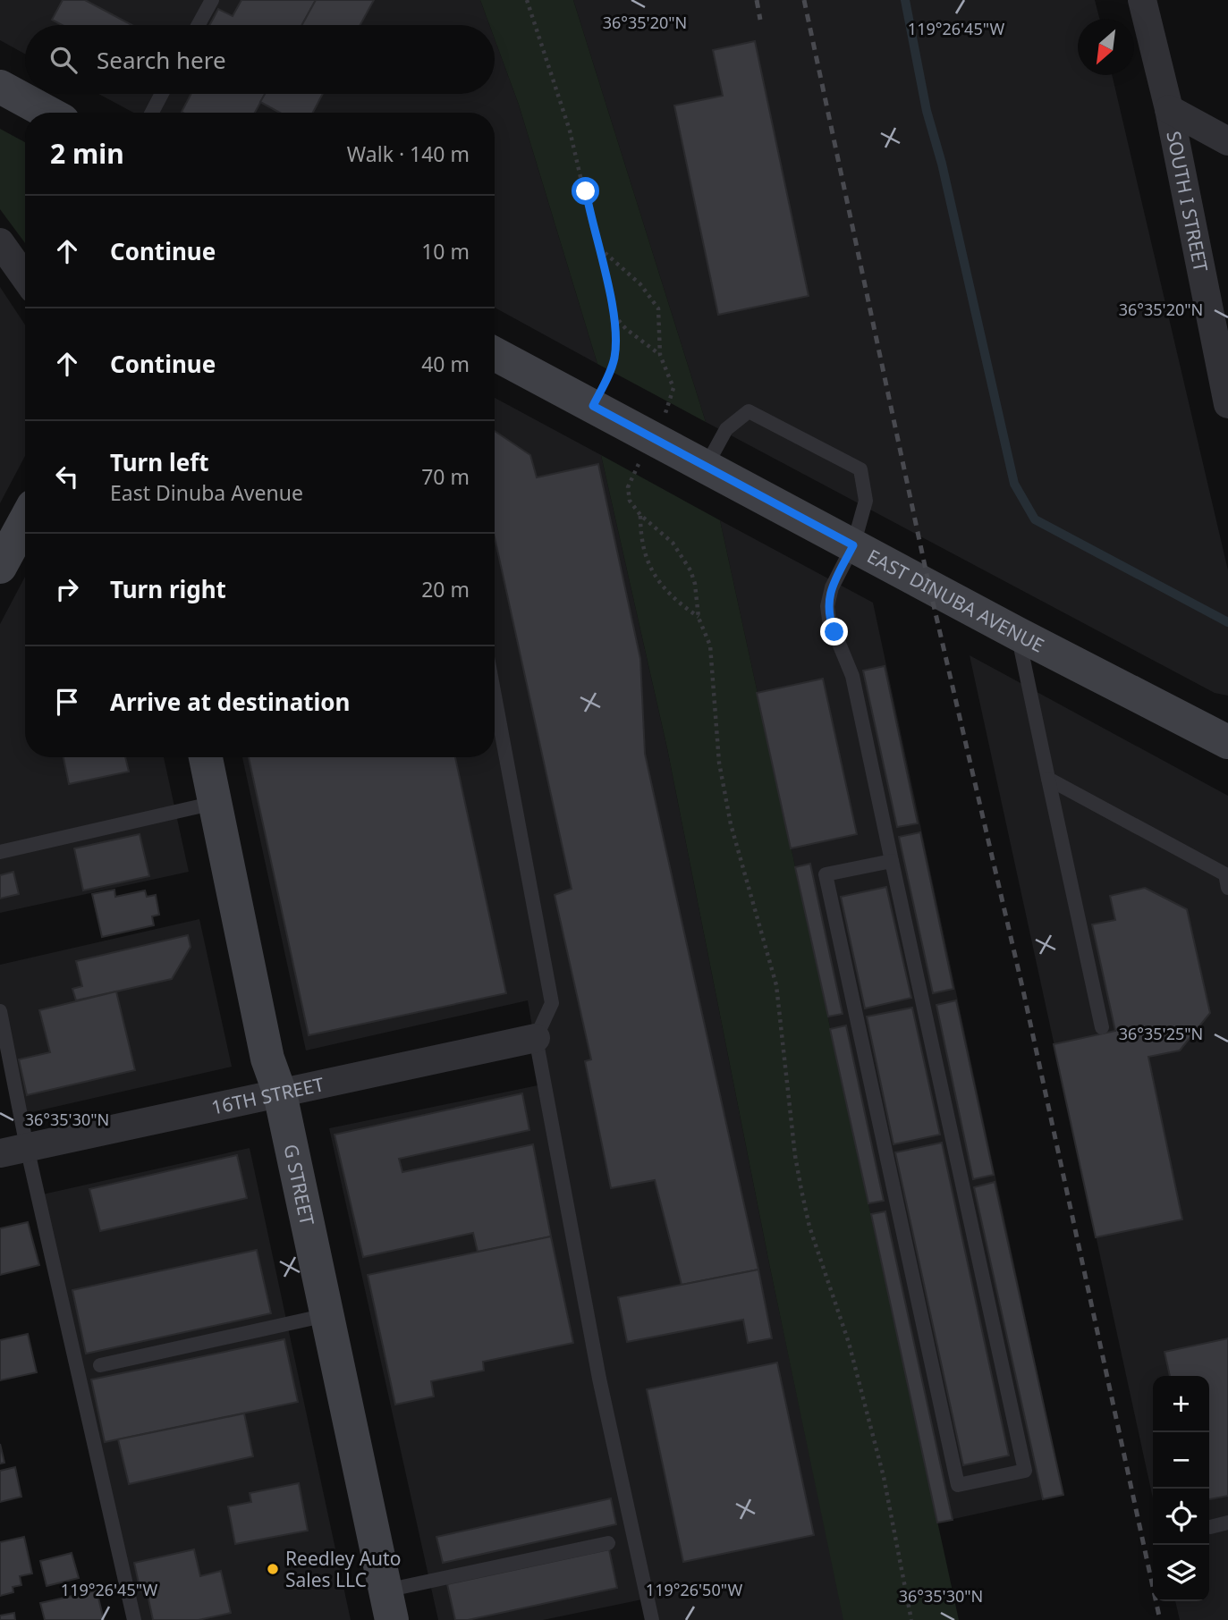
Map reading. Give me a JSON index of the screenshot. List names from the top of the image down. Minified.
{"streets":{"street":["SOUTH I STREET","EAST DINUBA AVENUE","16TH STREET","G STREET"]},"crossings":[["16TH STREET","G STREET"]],"places":["Reedley Auto Sales LLC"],"north":"bottom left","page":{"search":"Search here","heading":["2 min","Walk · 140 m"],"list":[["Continue","10 m"],["Continue","40 m"],["Turn left","East Dinuba Avenue","70 m"],["Turn right","20 m"],"Arrive at destination"],"map_buttons":["+","−"]},"coordinates":["36°35'20\"N","119°26'45\"W","36°35'25\"N","36°35'30\"N","119°26'50\"W"]}
